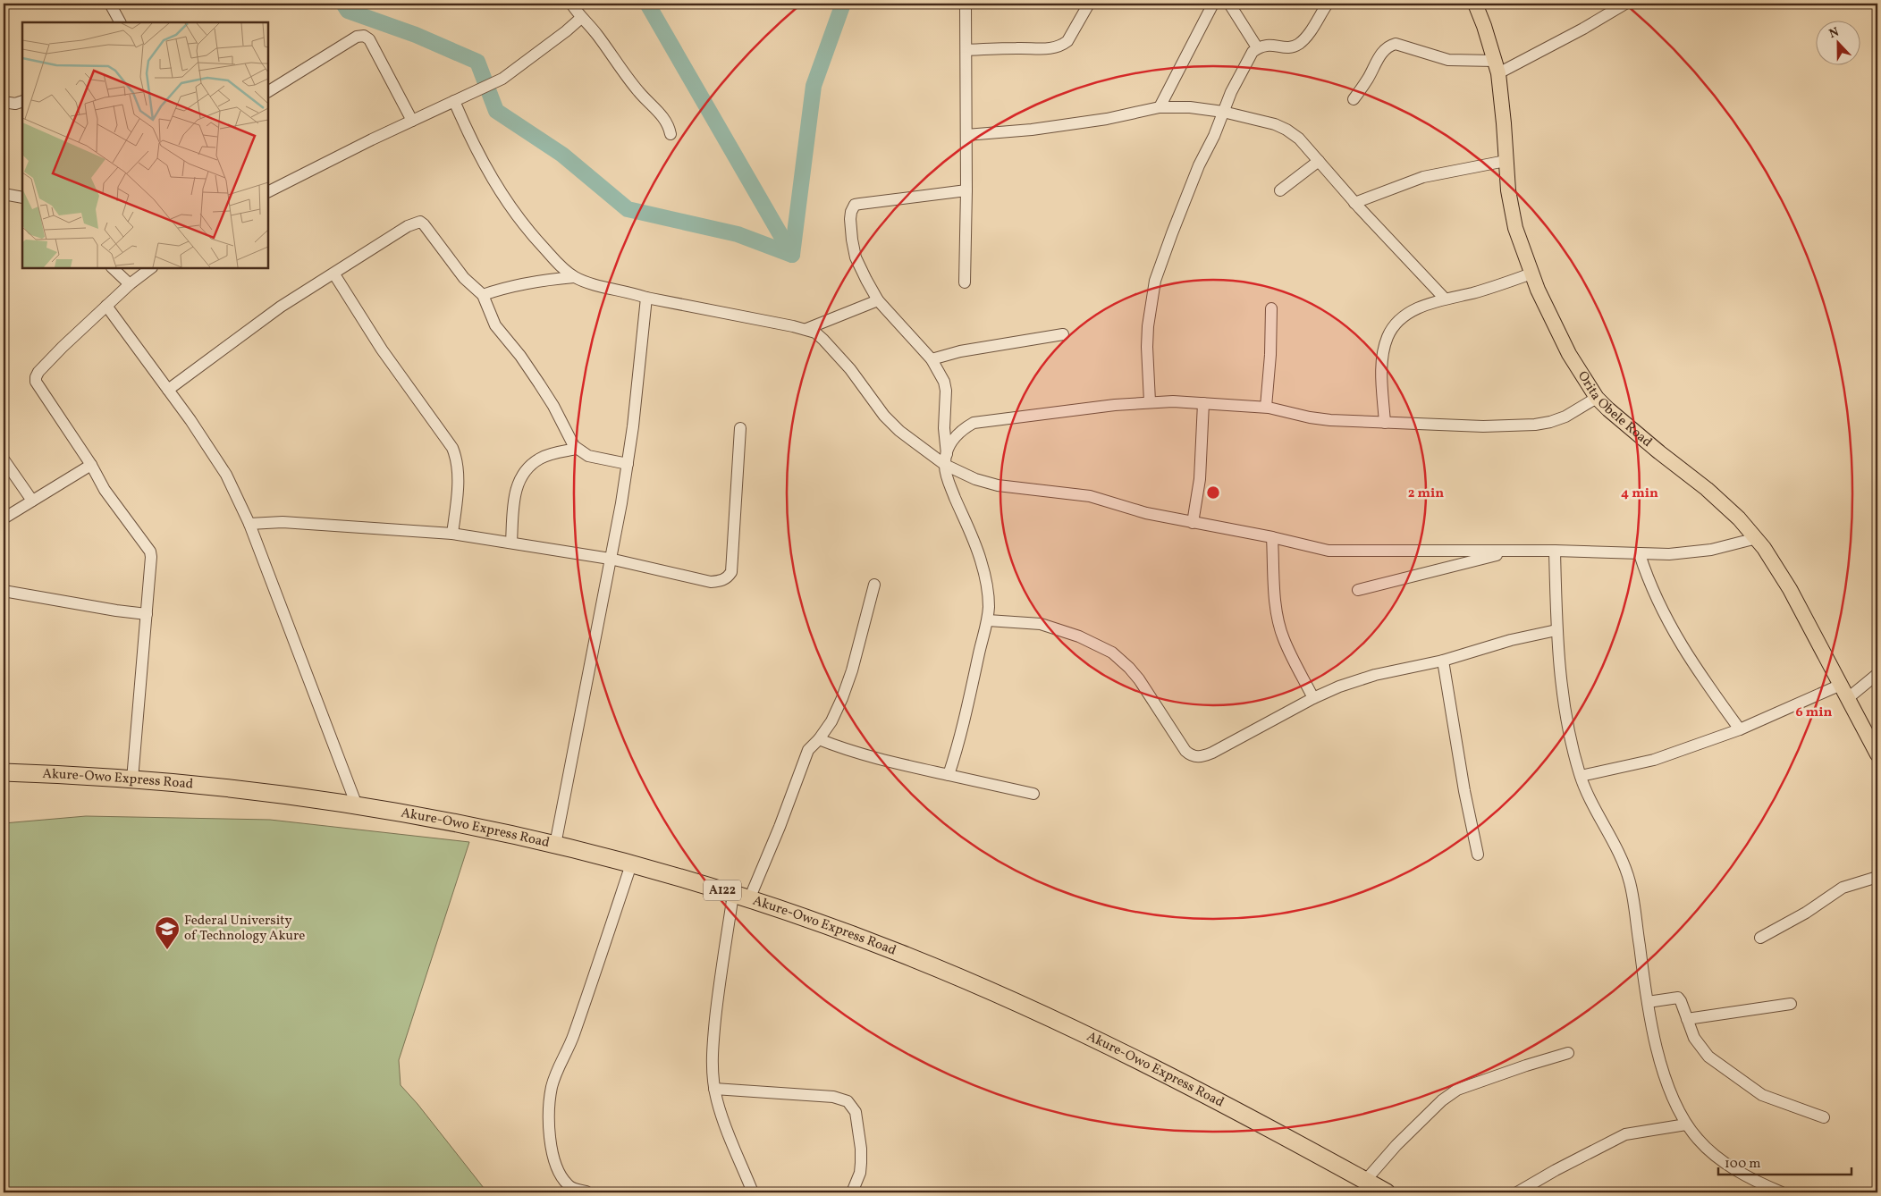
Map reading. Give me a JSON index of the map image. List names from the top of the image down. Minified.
{"streets":{"highway":["Akure-Owo Express Road","A122"],"main road":["Orita Obele Road"]},"places":{"school or university":["Federal University of Technology Akure"]},"scale_bar":"100 m","north":"top","rings":["2 min","4 min","6 min"]}
